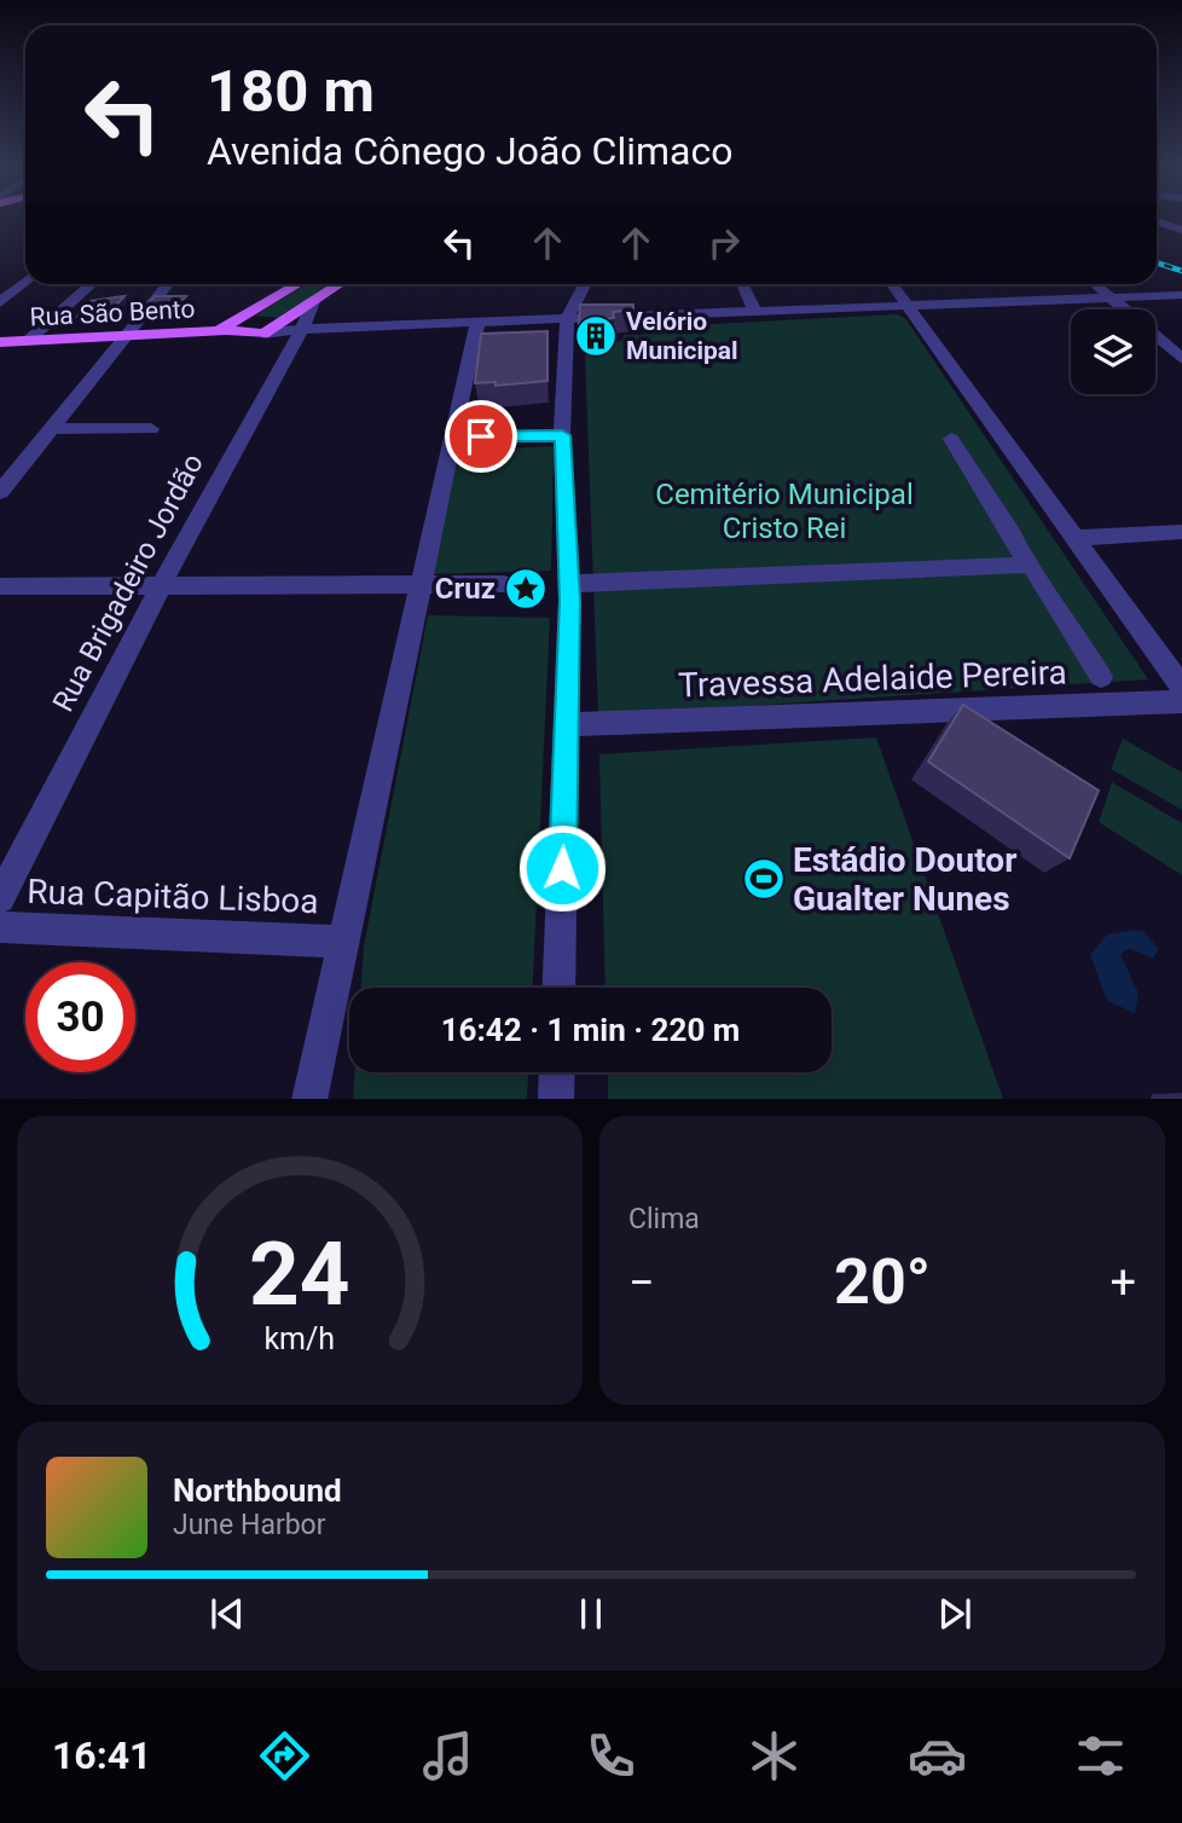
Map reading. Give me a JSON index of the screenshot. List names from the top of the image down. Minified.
{"streets":{"main road":["Rua São Bento"],"street":["Rua Brigadeiro Jordão","Travessa Adelaide Pereira","Rua Capitão Lisboa"]},"crossings":[["Rua São Bento","Rua Brigadeiro Jordão"]],"parks":["Cemitério Municipal Cristo Rei"],"places":{"building":["Velório Municipal"],"place":["Cruz"],"sports":["Estádio Doutor Gualter Nunes"]},"page":{"turn":["180 m","Avenida Cônego João Climaco"],"limit":"30","trip":"16:42 · 1 min · 220 m","tile":"Clima","heat":["−","20°","+"],"song":["Northbound","June Harbor"],"tabs":"16:41","gauge":["24","km/h"]}}
